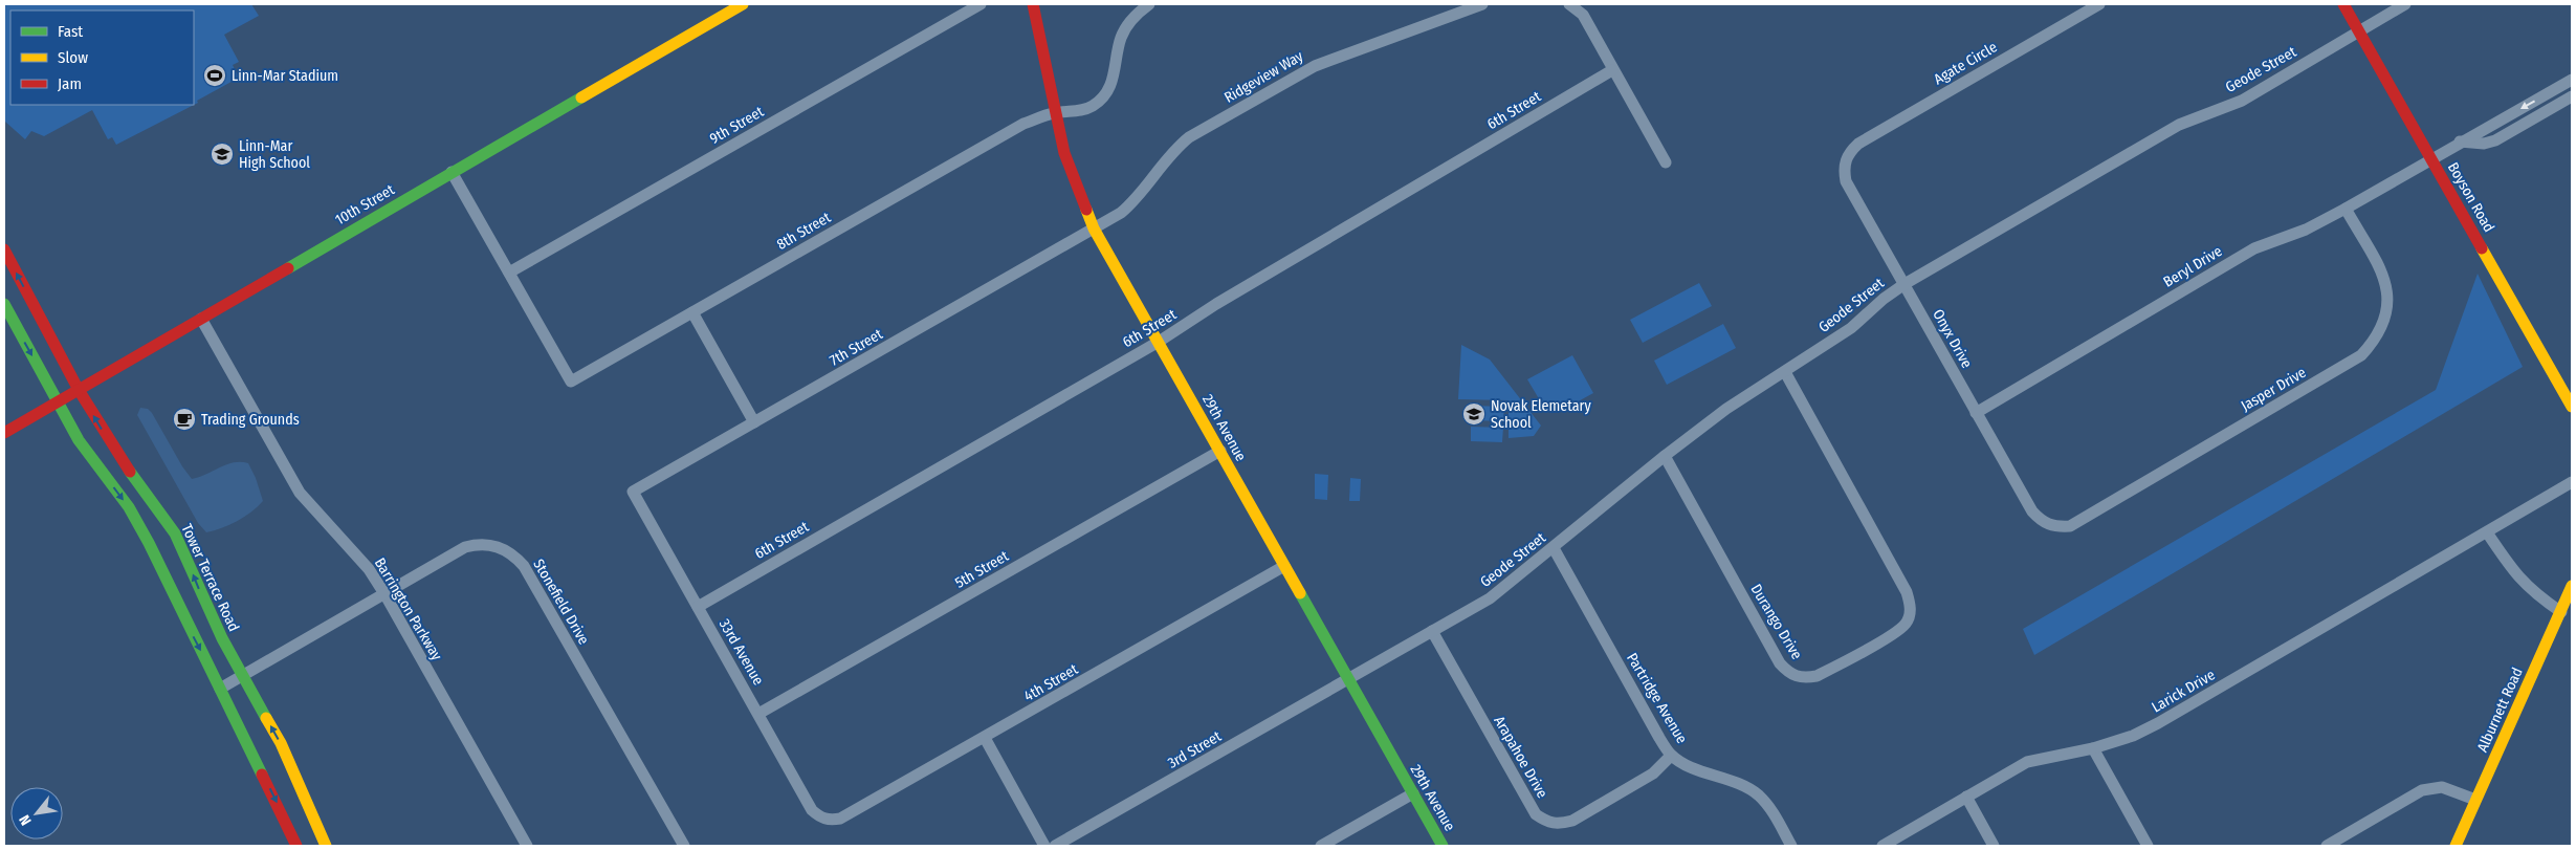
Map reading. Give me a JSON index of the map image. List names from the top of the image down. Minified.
{"streets":{"street":["Agate Circle","Geode Street","Ridgeview Way","6th Street","9th Street","Boyson Road","10th Street","8th Street","Beryl Drive","Onyx Drive","7th Street","Jasper Drive","29th Avenue","5th Street","Tower Terrace Road","Stonefield Drive","Barrington Parkway","Durango Drive","33rd Avenue","4th Street","Larick Drive","Partridge Avenue","Alburnett Road","3rd Street","Arapahoe Drive"]},"crossings":[["Agate Circle","Onyx Drive"],["Geode Street","Boyson Road"],["Geode Street","Onyx Drive"],["Geode Street","29th Avenue"],["Geode Street","Durango Drive"],["Geode Street","Partridge Avenue"],["Geode Street","3rd Street"],["Geode Street","Arapahoe Drive"],["Ridgeview Way","7th Street"],["Ridgeview Way","29th Avenue"],["6th Street","29th Avenue"],["6th Street","33rd Avenue"],["9th Street","8th Street"],["Boyson Road","Beryl Drive"],["10th Street","Tower Terrace Road"],["10th Street","Barrington Parkway"],["8th Street","29th Avenue"],["Beryl Drive","Onyx Drive"],["Beryl Drive","Jasper Drive"],["Onyx Drive","Jasper Drive"],["7th Street","29th Avenue"],["7th Street","33rd Avenue"],["29th Avenue","5th Street"],["29th Avenue","4th Street"],["29th Avenue","3rd Street"],["5th Street","33rd Avenue"],["Tower Terrace Road","Stonefield Drive"],["Stonefield Drive","Barrington Parkway"],["33rd Avenue","4th Street"],["Partridge Avenue","Arapahoe Drive"]],"places":{"sports":["Linn-Mar Stadium"],"school or university":["Linn-Mar High School","Novak Elemetary School"],"cafe":["Trading Grounds"]},"legend":["Fast","Slow","Jam"],"north":"bottom left"}
